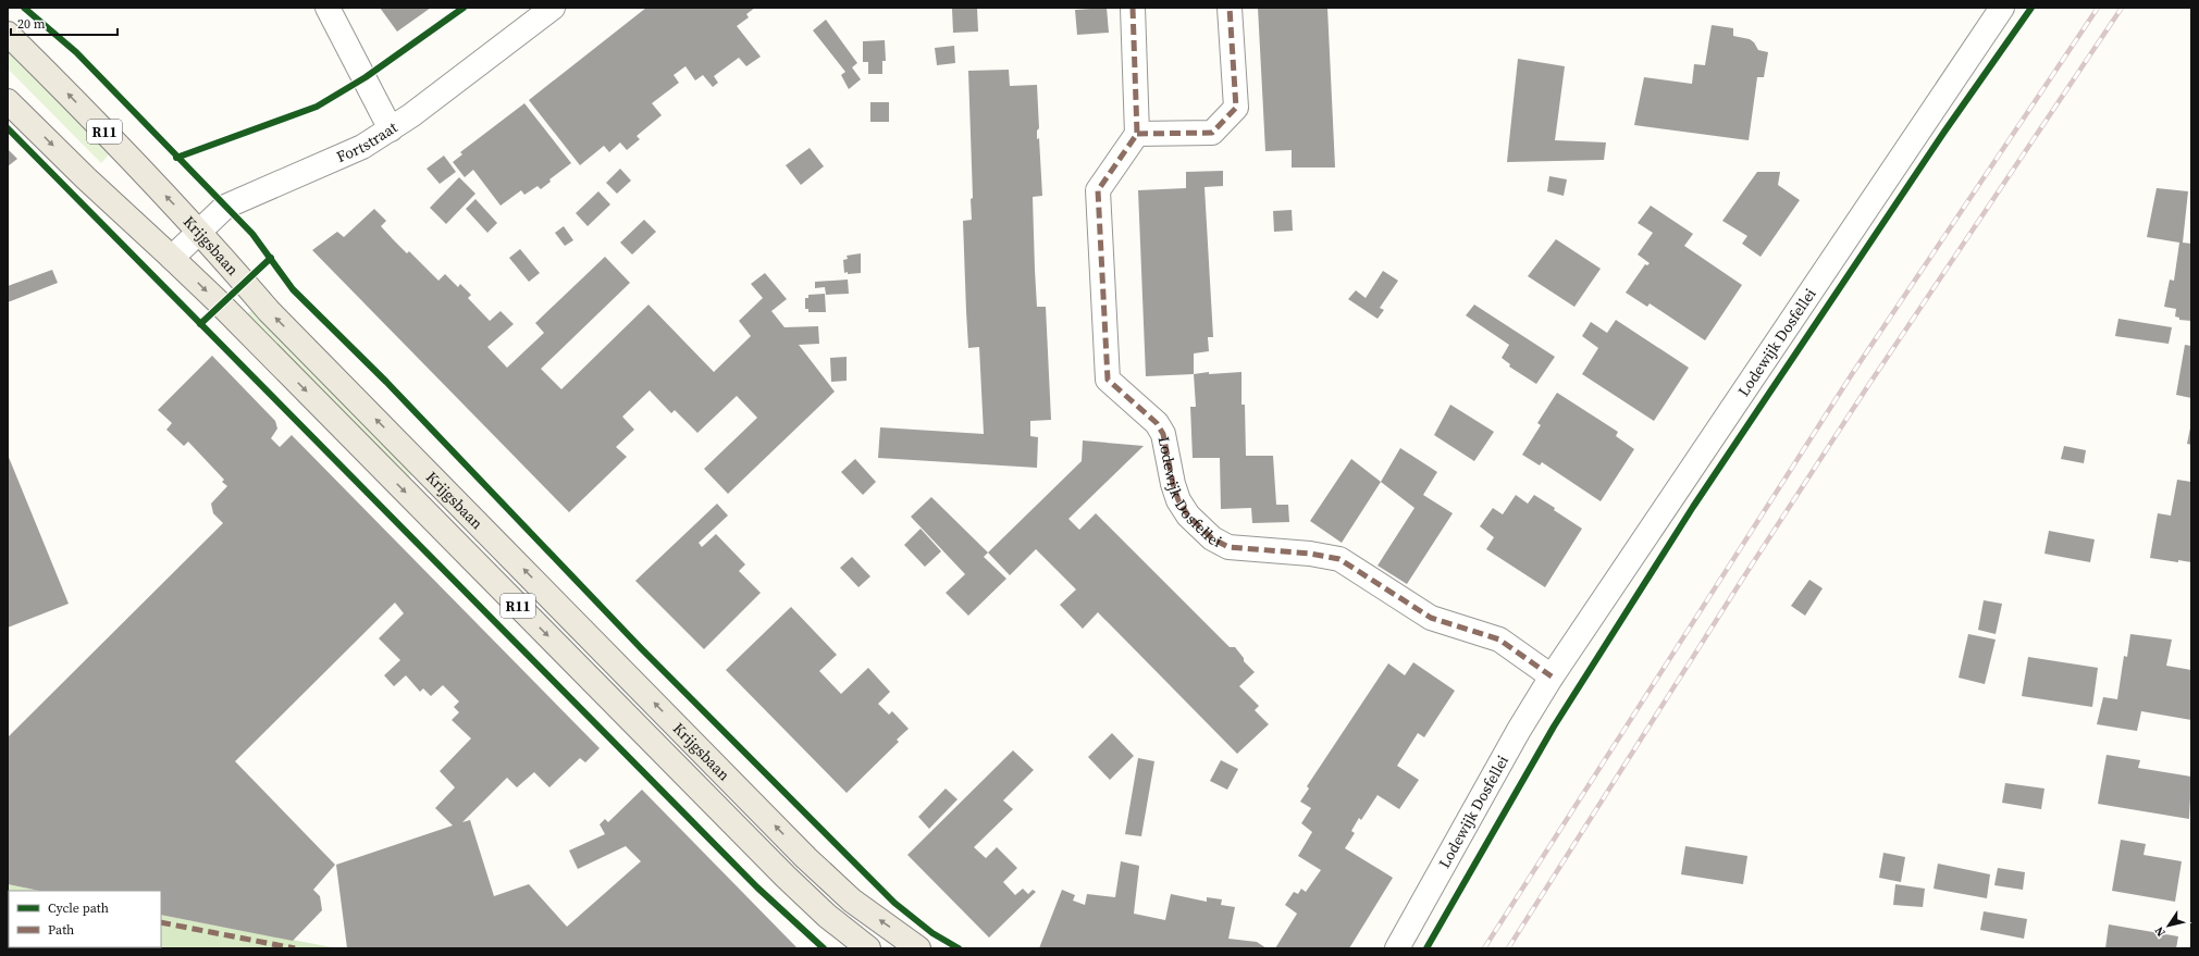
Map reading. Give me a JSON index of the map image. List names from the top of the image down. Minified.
{"streets":{"main road":["R11","Krijgsbaan"],"street":["Fortstraat","Lodewijk Dosfellei"]},"crossings":[["Fortstraat","Krijgsbaan"]],"legend":["Cycle path","Path"],"scale_bar":"20 m","north":"bottom left"}
